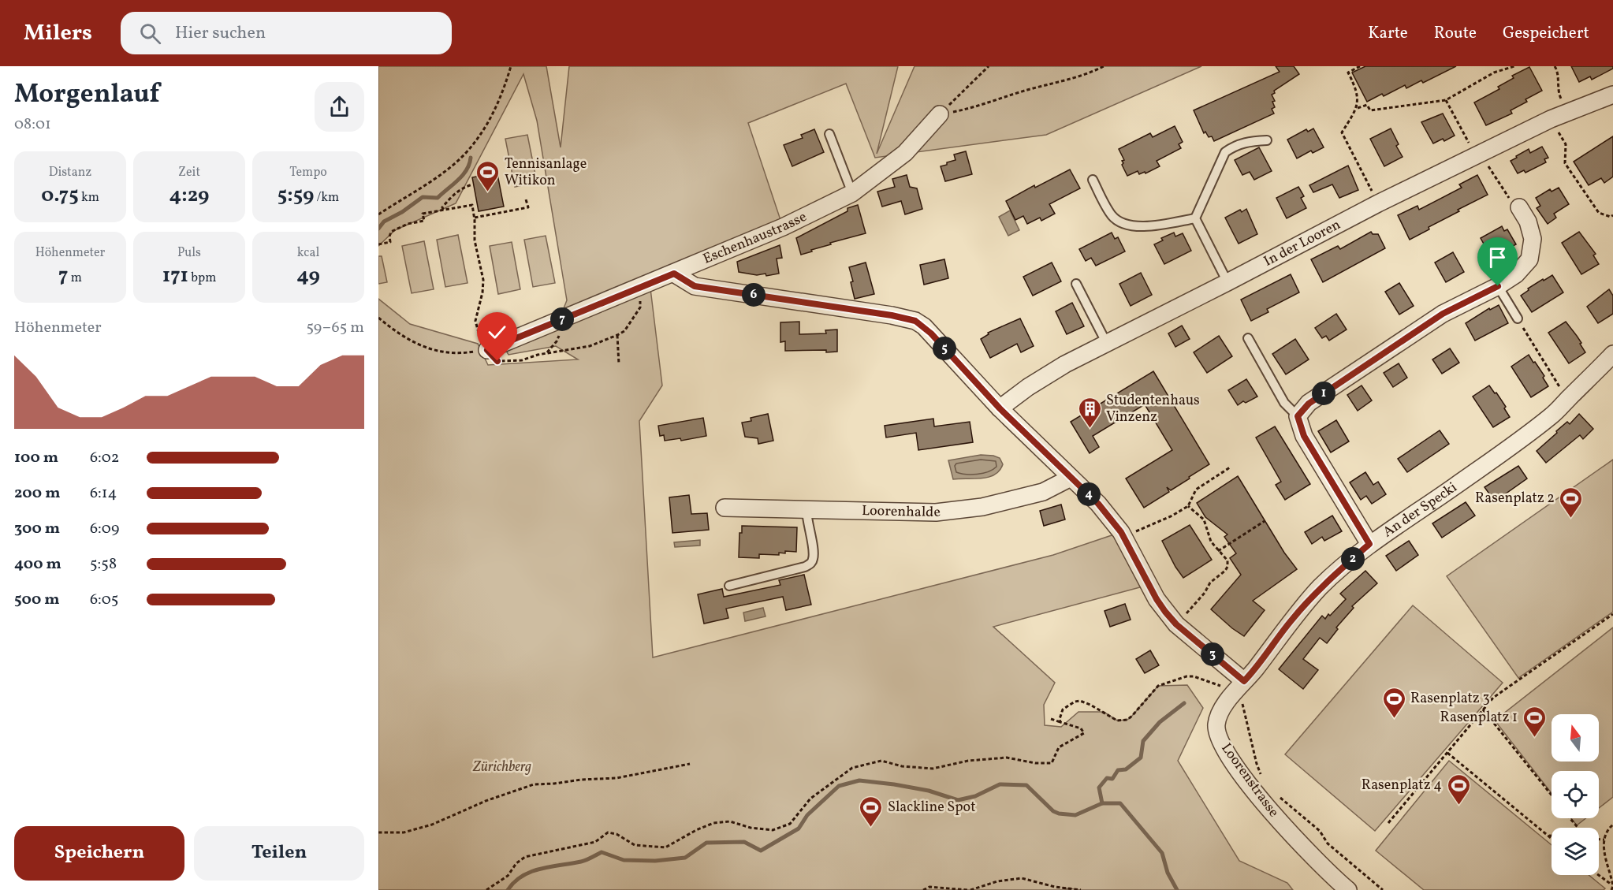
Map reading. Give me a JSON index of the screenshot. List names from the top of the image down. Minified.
{"streets":{"street":["Eschenhaustrasse","In der Looren","An der Specki","Loorenhalde","Loorenstrasse"]},"crossings":[["An der Specki","Loorenstrasse"]],"parks":["Zürichberg"],"places":{"sports":["Tennisanlage Witikon","Rasenplatz 2","Rasenplatz 3","Rasenplatz 1","Rasenplatz 4","Slackline Spot"],"building":["Studentenhaus Vinzenz"]},"north":"top","page":{"header":"Milers","search":"Hier suchen","nav":["Karte","Route","Gespeichert"],"heading":["Morgenlauf","08:01"],"stats":[["Distanz","0.75 km"],["Zeit","4:29"],["Tempo","5:59 /km"],["Höhenmeter","7 m"],["Puls","171 bpm"],["kcal","49"]],"pins":["6","7","5","1","4","2","3"],"chart":["Höhenmeter","59–65 m"],"list":[{"name":"100 m","note":"6:02"},{"name":"200 m","note":"6:14"},{"name":"300 m","note":"6:09"},{"name":"400 m","note":"5:58"},{"name":"500 m","note":"6:05"}],"buttons":["Speichern","Teilen"]}}
